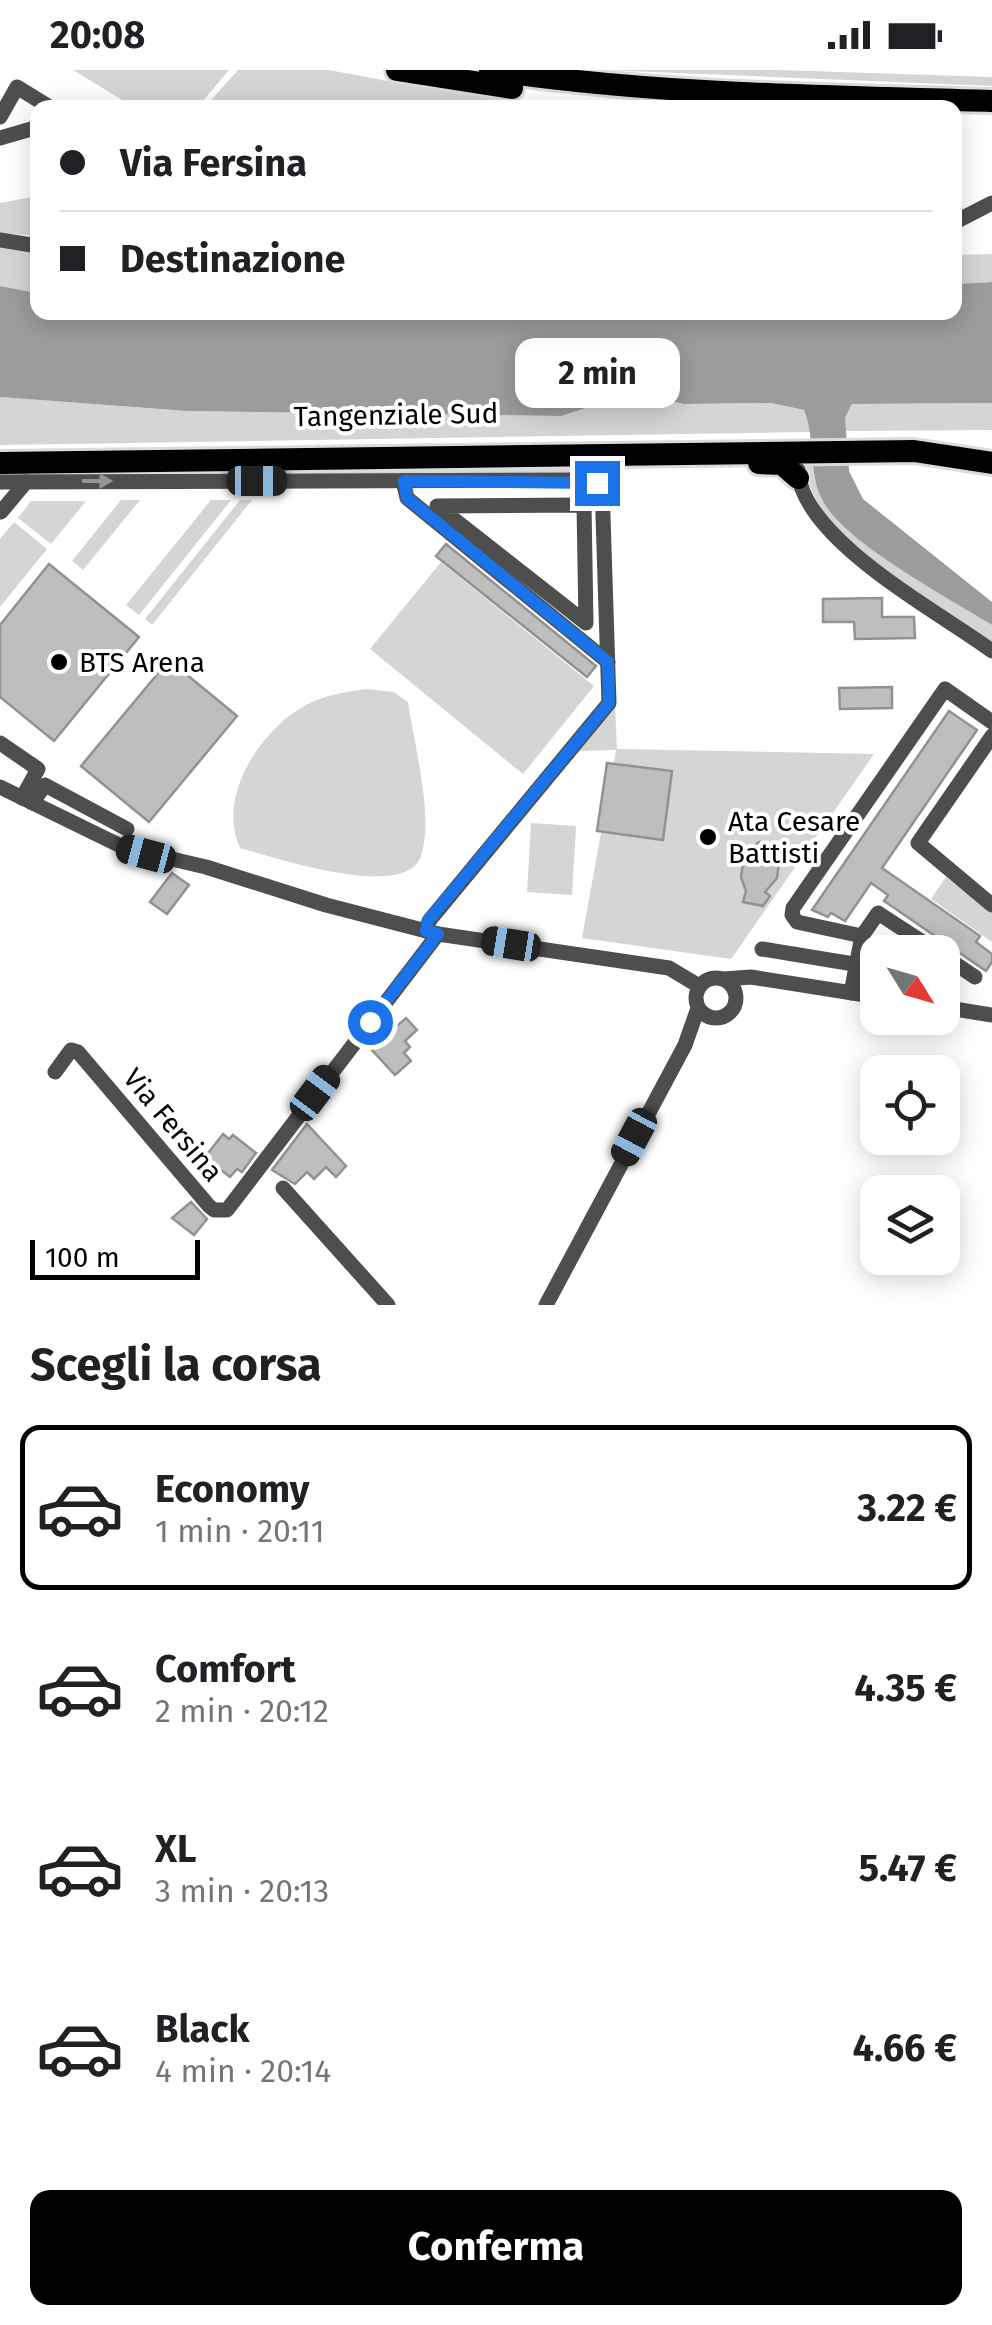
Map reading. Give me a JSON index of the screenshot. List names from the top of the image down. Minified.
{"streets":{"highway":["Tangenziale Sud"],"street":["Via Fersina"]},"places":["BTS Arena","Ata Cesare Battisti"],"scale_bar":"100 m","north":"bottom right","page":{"status":"20:08","banner":["Via Fersina","Destinazione"],"bubble":"2 min","scale":"100 m","heading":"Scegli la corsa","list":[{"name":"Economy","note":"1 min · 20:11","value":"3.22 €"},{"name":"Comfort","note":"2 min · 20:12","value":"4.35 €"},{"name":"XL","note":"3 min · 20:13","value":"5.47 €"},{"name":"Black","note":"4 min · 20:14","value":"4.66 €"}],"buttons":"Conferma"}}
